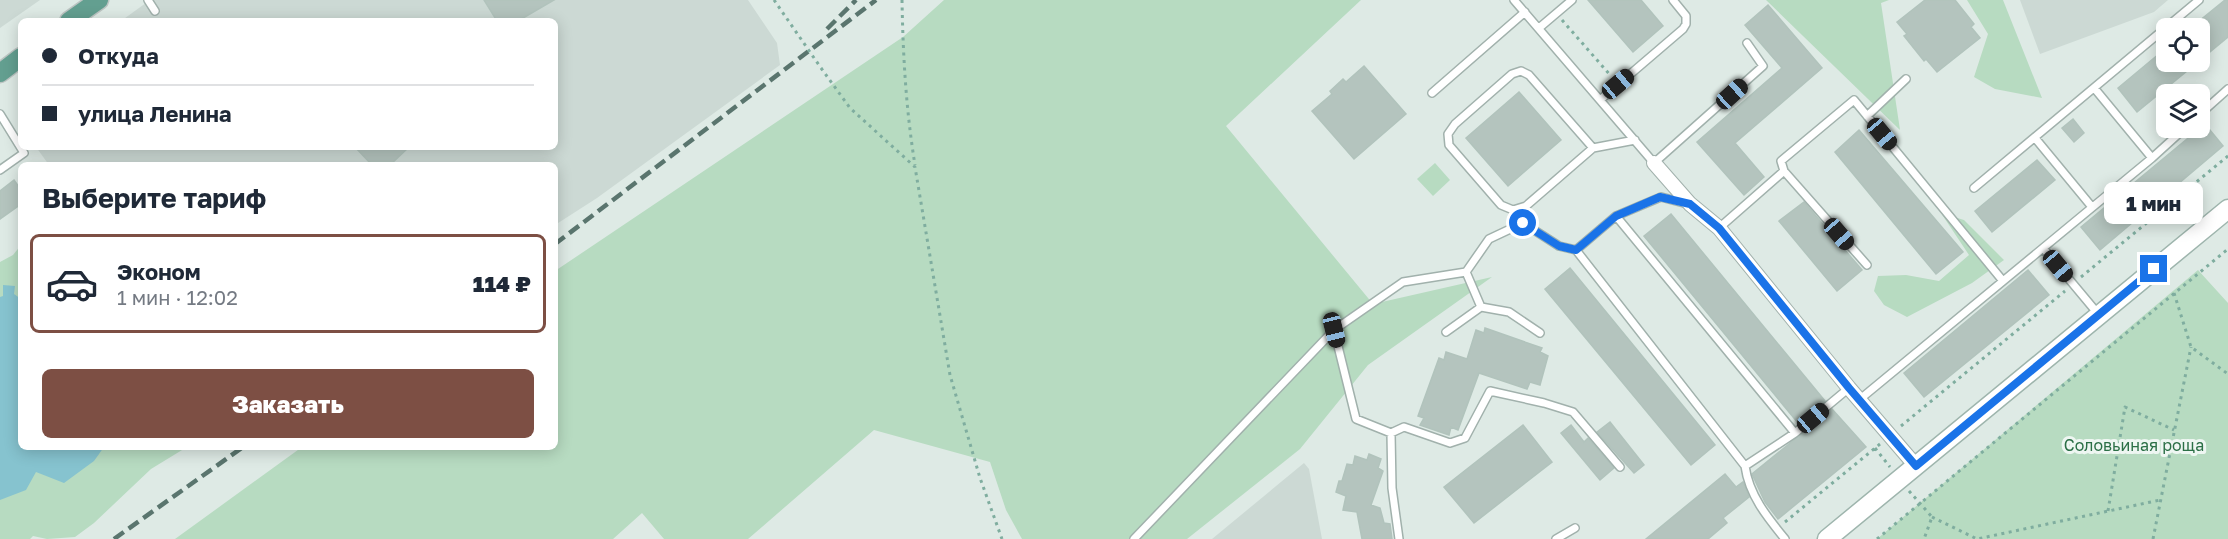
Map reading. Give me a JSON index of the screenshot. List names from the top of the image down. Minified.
{"parks":["Соловьиная роща"],"page":{"banner":["Откуда","улица Ленина"],"heading":"Выберите тариф","bubble":"1 мин","list":[{"name":"Эконом","note":"1 мин · 12:02","value":"114 ₽"}],"buttons":"Заказать"}}
